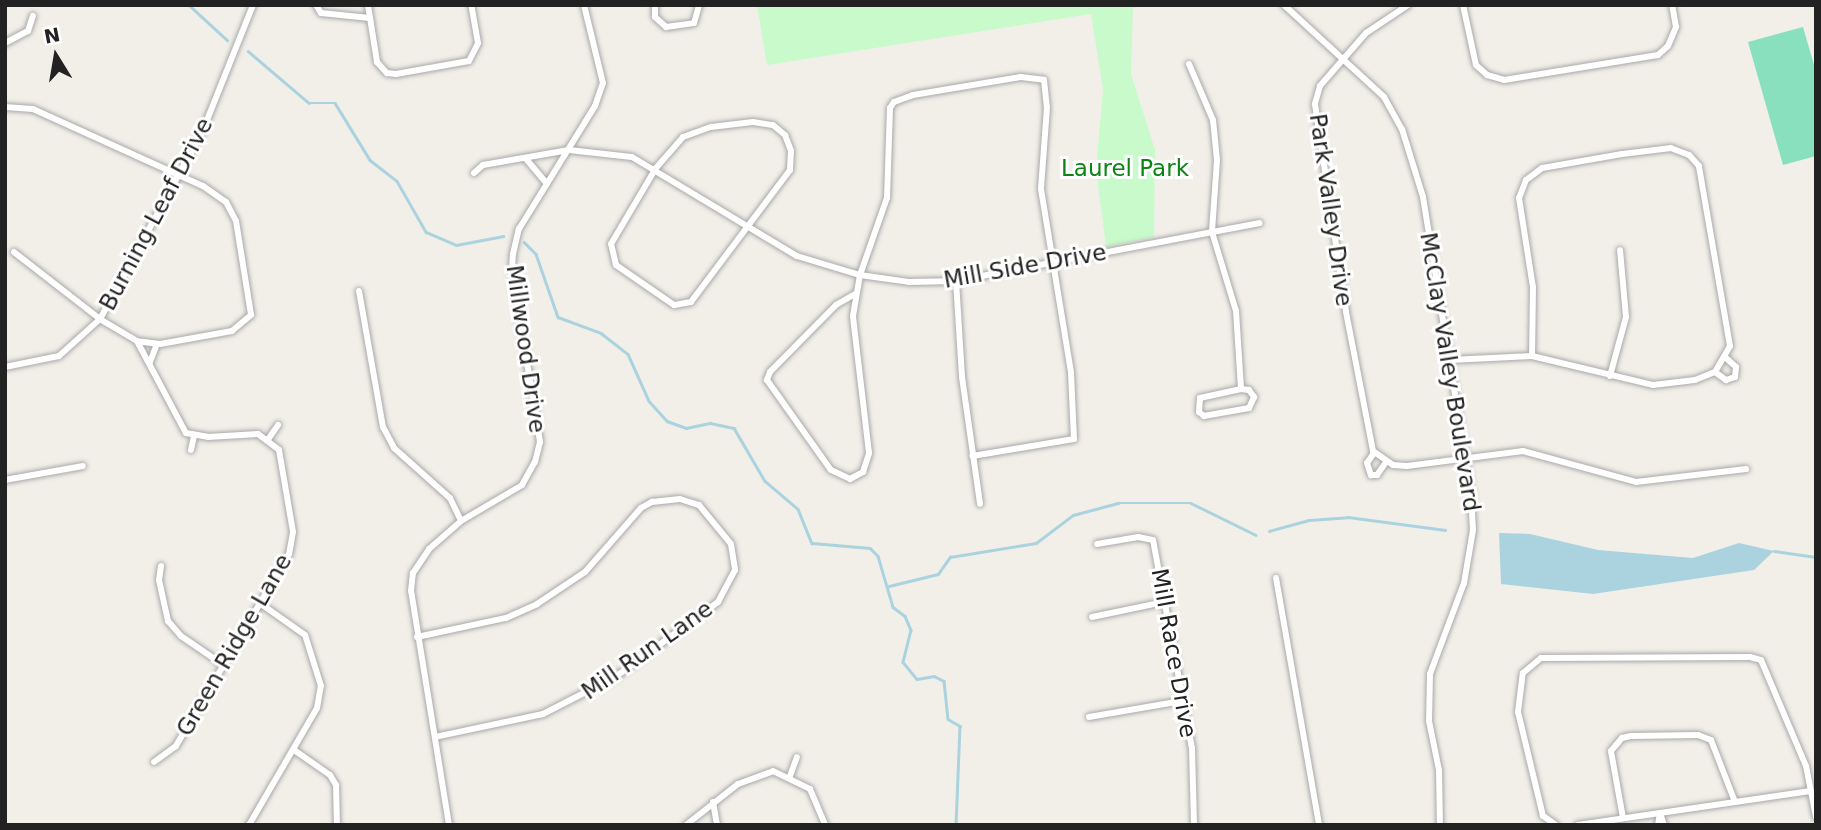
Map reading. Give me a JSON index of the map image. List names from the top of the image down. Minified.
{"streets":{"street":["Park Valley Drive","Burning Leaf Drive","Mill Side Drive","Millwood Drive","McClay Valley Boulevard","Green Ridge Lane","Mill Run Lane","Mill Race Drive"]},"crossings":[["Park Valley Drive","McClay Valley Boulevard"],["Mill Side Drive","Millwood Drive"],["Millwood Drive","Mill Run Lane"]],"parks":["Laurel Park"],"north":"top"}
